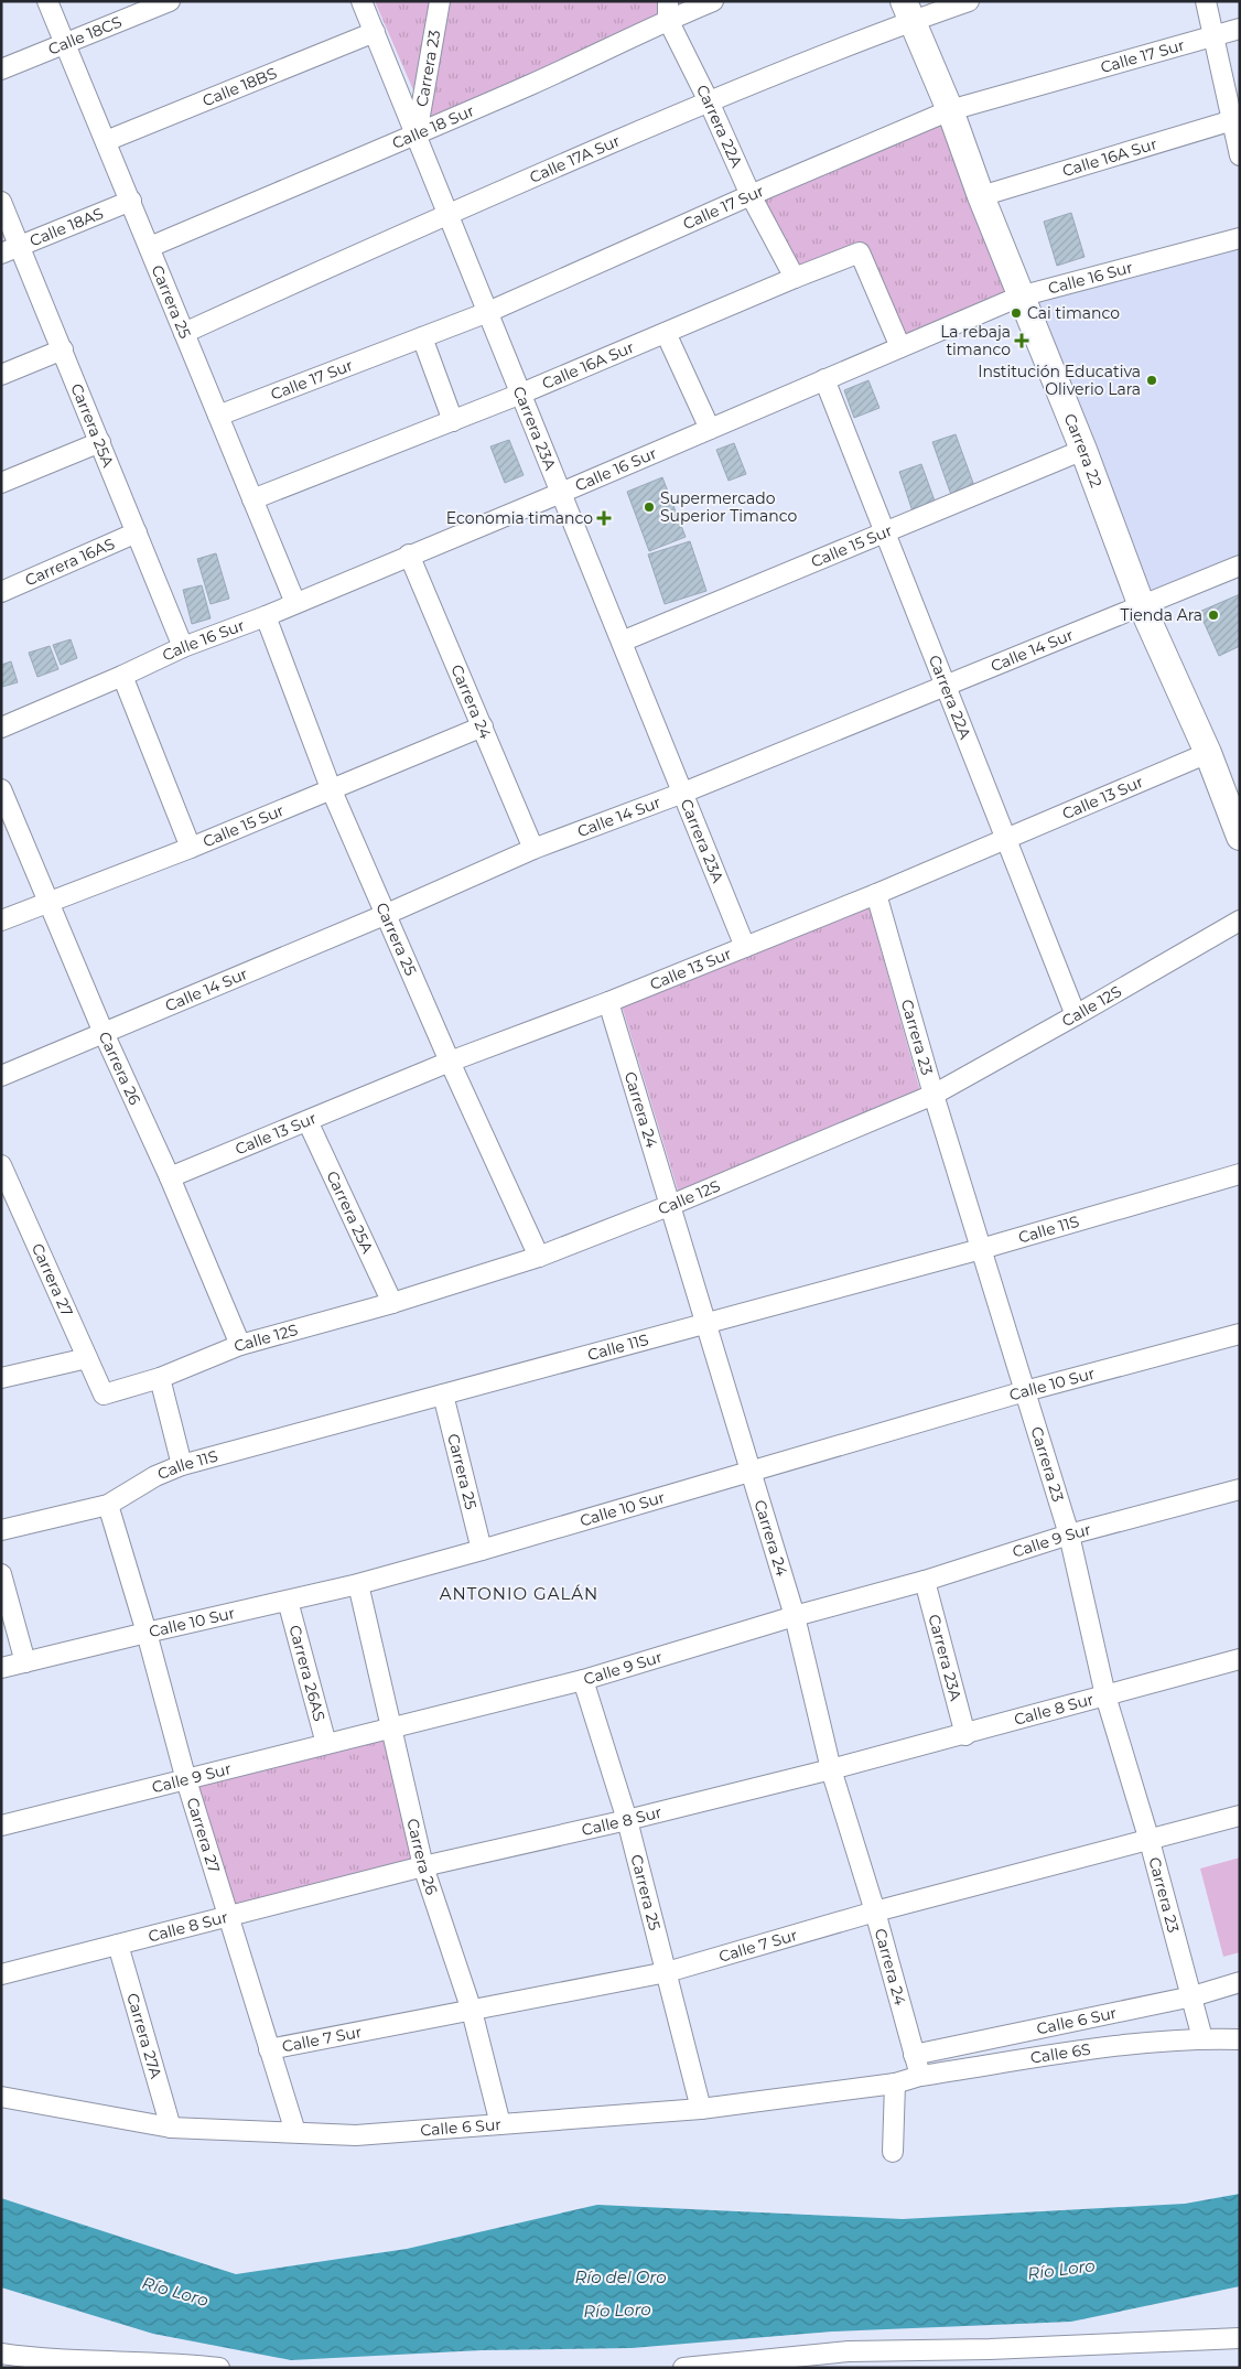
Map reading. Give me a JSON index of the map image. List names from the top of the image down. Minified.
{"streets":{"street":["Calle 18CS","Calle 17 Sur","Carrera 23","Calle 18BS","Carrera 22A","Calle 18 Sur","Calle 16A Sur","Calle 17A Sur","Calle 18AS","Calle 16 Sur","Carrera 25","Carrera 25A","Carrera 23A","Carrera 22","Calle 15 Sur","Carrera 16AS","Calle 14 Sur","Carrera 24","Calle 13 Sur","Calle 12S","Carrera 26","Calle 11S","Carrera 27","Calle 10 Sur","Calle 9 Sur","Carrera 26AS","Calle 8 Sur","Calle 7 Sur","Calle 6 Sur","Carrera 27A","Calle 6S"]},"crossings":[["Calle 18CS","Carrera 25"],["Calle 17 Sur","Carrera 22A"],["Calle 17 Sur","Carrera 25"],["Calle 17 Sur","Carrera 23A"],["Calle 17 Sur","Carrera 22"],["Carrera 23","Calle 18 Sur"],["Carrera 23","Carrera 23A"],["Carrera 23","Calle 13 Sur"],["Carrera 23","Calle 12S"],["Carrera 23","Calle 11S"],["Carrera 23","Calle 10 Sur"],["Carrera 23","Calle 9 Sur"],["Carrera 23","Calle 8 Sur"],["Carrera 23","Calle 7 Sur"],["Carrera 23","Calle 6 Sur"],["Carrera 23","Calle 6S"],["Calle 18BS","Carrera 25"],["Calle 18BS","Carrera 23A"],["Carrera 22A","Calle 18 Sur"],["Carrera 22A","Calle 16A Sur"],["Carrera 22A","Calle 17A Sur"],["Carrera 22A","Calle 16 Sur"],["Carrera 22A","Calle 15 Sur"],["Carrera 22A","Calle 14 Sur"],["Carrera 22A","Calle 13 Sur"],["Carrera 22A","Calle 12S"],["Calle 18 Sur","Carrera 25"],["Calle 18 Sur","Carrera 23A"],["Calle 16A Sur","Calle 16 Sur"],["Calle 16A Sur","Carrera 25"],["Calle 16A Sur","Carrera 23A"],["Calle 16A Sur","Carrera 22"],["Calle 17A Sur","Carrera 25"],["Calle 17A Sur","Carrera 23A"],["Calle 17A Sur","Carrera 22"],["Calle 18AS","Carrera 25"],["Calle 18AS","Carrera 25A"],["Calle 16 Sur","Carrera 25"],["Calle 16 Sur","Carrera 25A"],["Calle 16 Sur","Carrera 23A"],["Calle 16 Sur","Carrera 22"],["Calle 16 Sur","Carrera 24"],["Carrera 25","Calle 15 Sur"],["Carrera 25","Calle 14 Sur"],["Carrera 25","Calle 13 Sur"],["Carrera 25","Calle 12S"],["Carrera 25","Calle 11S"],["Carrera 25","Calle 10 Sur"],["Carrera 25","Calle 9 Sur"],["Carrera 25","Calle 8 Sur"],["Carrera 25","Calle 7 Sur"],["Carrera 25","Calle 6 Sur"],["Carrera 25A","Carrera 16AS"],["Carrera 25A","Calle 13 Sur"],["Carrera 25A","Calle 12S"],["Carrera 23A","Calle 15 Sur"],["Carrera 23A","Calle 14 Sur"],["Carrera 23A","Calle 13 Sur"],["Carrera 23A","Calle 9 Sur"],["Carrera 23A","Calle 8 Sur"],["Carrera 22","Calle 15 Sur"],["Carrera 22","Calle 14 Sur"],["Carrera 22","Calle 13 Sur"],["Calle 15 Sur","Carrera 24"],["Calle 15 Sur","Carrera 26"],["Calle 14 Sur","Carrera 24"],["Calle 14 Sur","Carrera 26"],["Carrera 24","Calle 13 Sur"],["Carrera 24","Calle 12S"],["Carrera 24","Calle 11S"],["Carrera 24","Calle 10 Sur"],["Carrera 24","Calle 9 Sur"],["Carrera 24","Calle 8 Sur"],["Carrera 24","Calle 7 Sur"],["Carrera 24","Calle 6 Sur"],["Carrera 24","Calle 6S"],["Calle 13 Sur","Carrera 26"],["Calle 12S","Carrera 26"],["Calle 12S","Carrera 27"],["Carrera 26","Calle 10 Sur"],["Carrera 26","Calle 9 Sur"],["Carrera 26","Calle 8 Sur"],["Carrera 26","Calle 7 Sur"],["Carrera 26","Calle 6 Sur"],["Calle 11S","Carrera 27"],["Carrera 27","Calle 10 Sur"],["Carrera 27","Calle 9 Sur"],["Carrera 27","Calle 8 Sur"],["Carrera 27","Calle 7 Sur"],["Carrera 27","Calle 6 Sur"],["Calle 10 Sur","Carrera 26AS"],["Calle 9 Sur","Carrera 26AS"],["Calle 8 Sur","Carrera 27A"],["Calle 6 Sur","Carrera 27A"],["Calle 6 Sur","Calle 6S"]],"districts":["ANTONIO GALÁN"],"water":["Río Loro","Río del Oro"],"places":{"other":["Cai timanco","Institución Educativa Oliverio Lara","Supermercado Superior Timanco","Tienda Ara"],"health":["La rebaja timanco","Economia timanco"]}}
